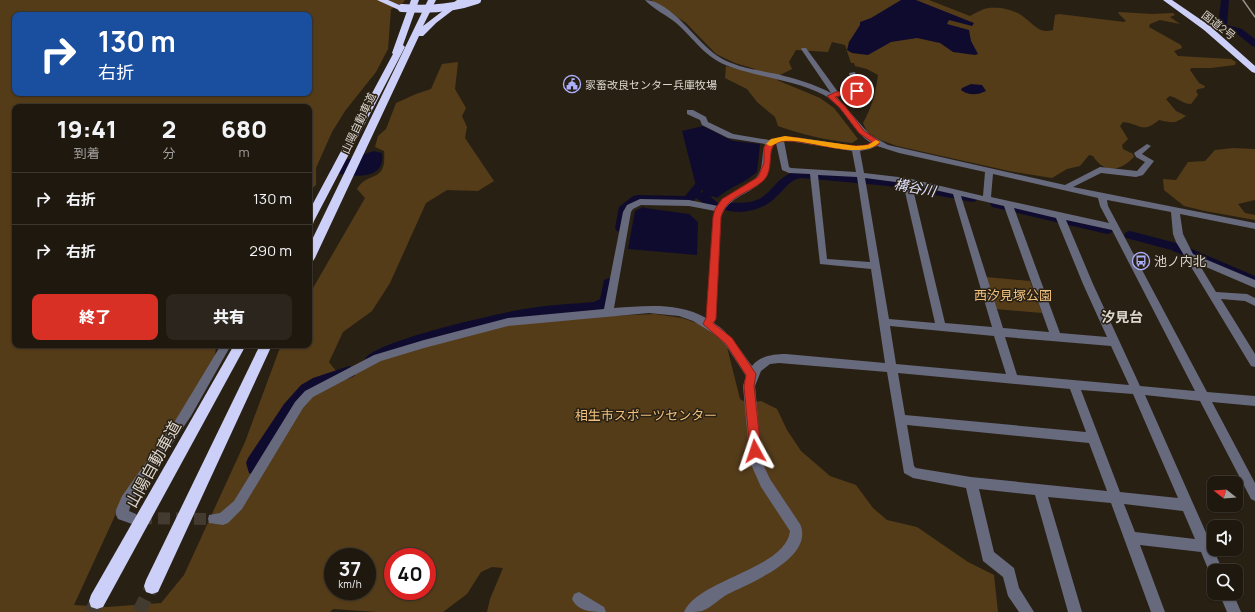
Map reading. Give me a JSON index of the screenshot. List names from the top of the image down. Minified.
{"streets":{"highway":["国道2号","山陽自動車道"]},"districts":["汐見台"],"water":["構谷川"],"parks":["西汐見塚公園","相生市スポーツセンター"],"places":{"public building":["家畜改良センター兵庫牧場"],"bus stop":["池ノ内北"]},"north":"left","page":{"turn":["130 m","右折"],"eta":["19:41","到着","2","分","680","m"],"list":[{"name":"右折","value":"130 m"},{"name":"右折","value":"290 m"}],"buttons":["終了","共有"],"speed":"37 km/h","limit":"40"}}
